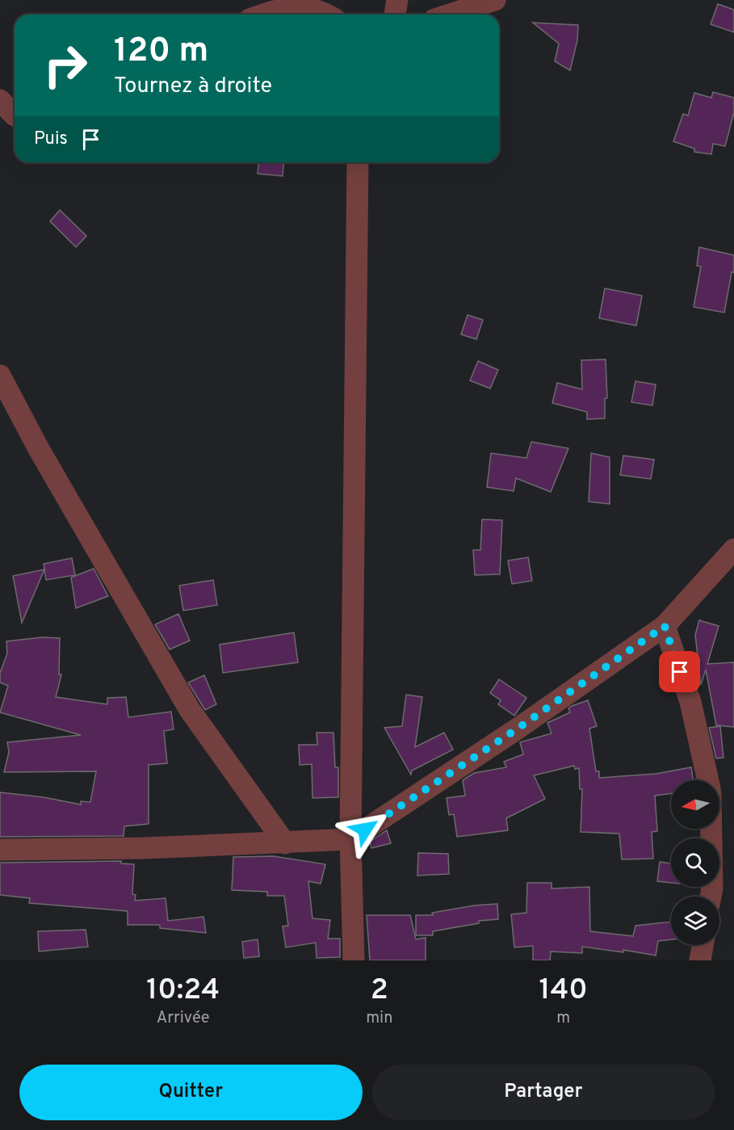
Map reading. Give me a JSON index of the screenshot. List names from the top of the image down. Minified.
{"north":"left","page":{"turn":["120 m","Tournez à droite"],"then":"Puis","eta":["10:24","Arrivée","2","min","140","m"],"buttons":["Quitter","Partager"]}}
